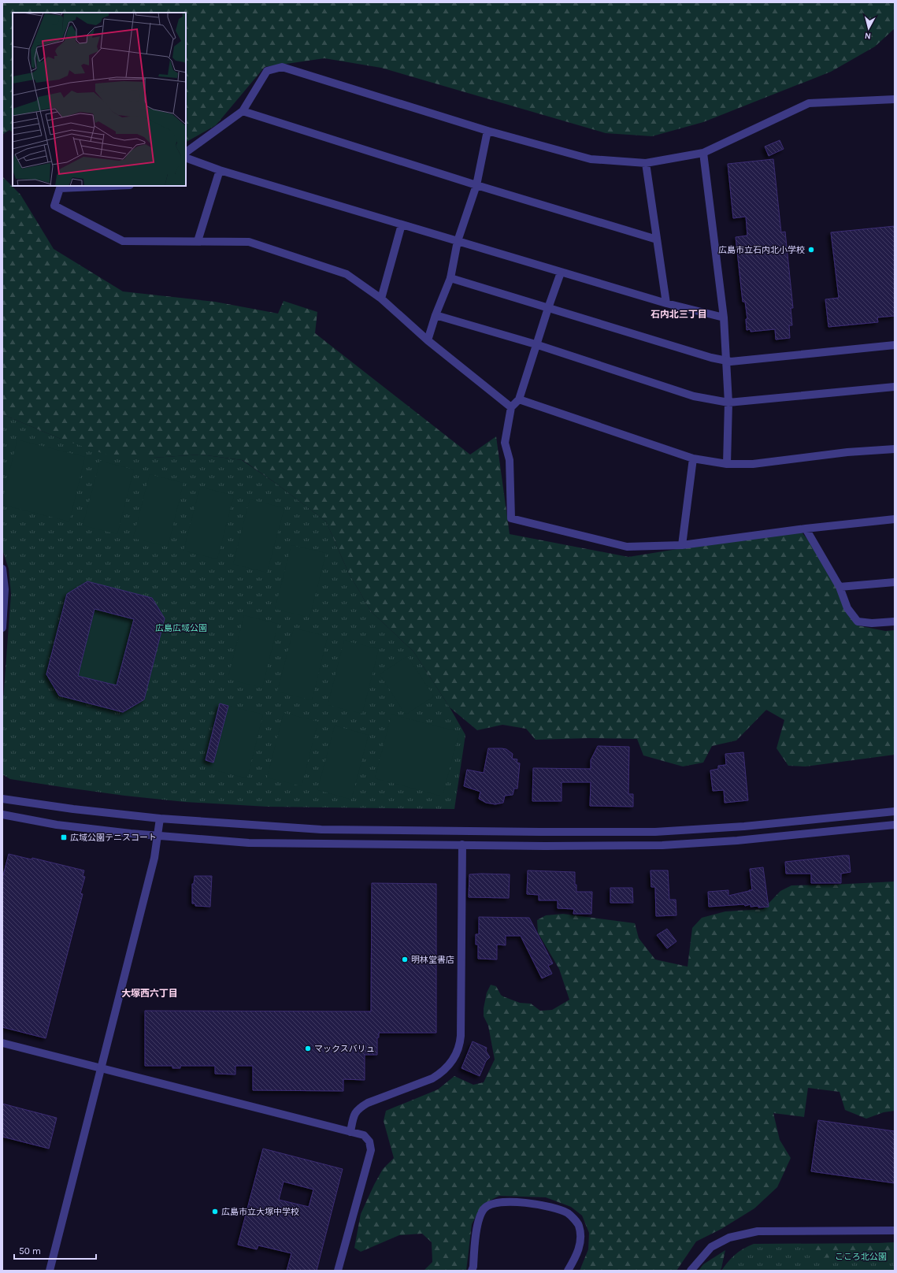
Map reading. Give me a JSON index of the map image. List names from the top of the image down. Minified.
{"districts":["石内北三丁目","大塚西六丁目"],"parks":["広島広域公園","こころ北公園"],"places":{"other":["広島市立石内北小学校","明林堂書店","マックスバリュ","広島市立大塚中学校"],"transit":["広域公園テニスコート"]},"scale_bar":"50 m","north":"bottom"}
